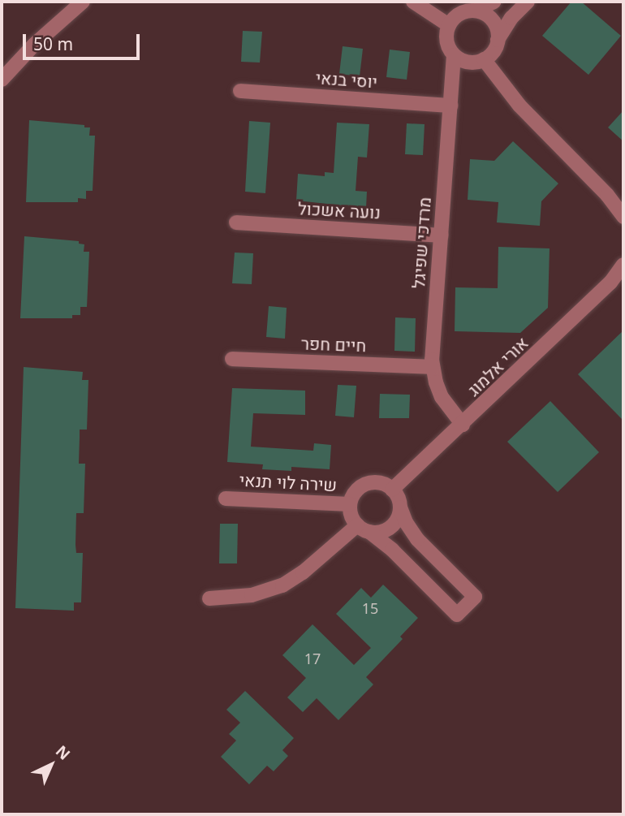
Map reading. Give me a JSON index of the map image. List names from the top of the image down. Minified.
{"streets":{"street":["יוסי בנאי","נועה אשכול","מרדכי שפיגל","חיים חפר","אורי אלמוג","שירה לוי תנאי"]},"crossings":[["יוסי בנאי","מרדכי שפיגל"],["נועה אשכול","מרדכי שפיגל"],["מרדכי שפיגל","חיים חפר"],["מרדכי שפיגל","אורי אלמוג"],["אורי אלמוג","שירה לוי תנאי"]],"house_numbers":["15","17"],"scale_bar":"50 m","north":"top right"}
